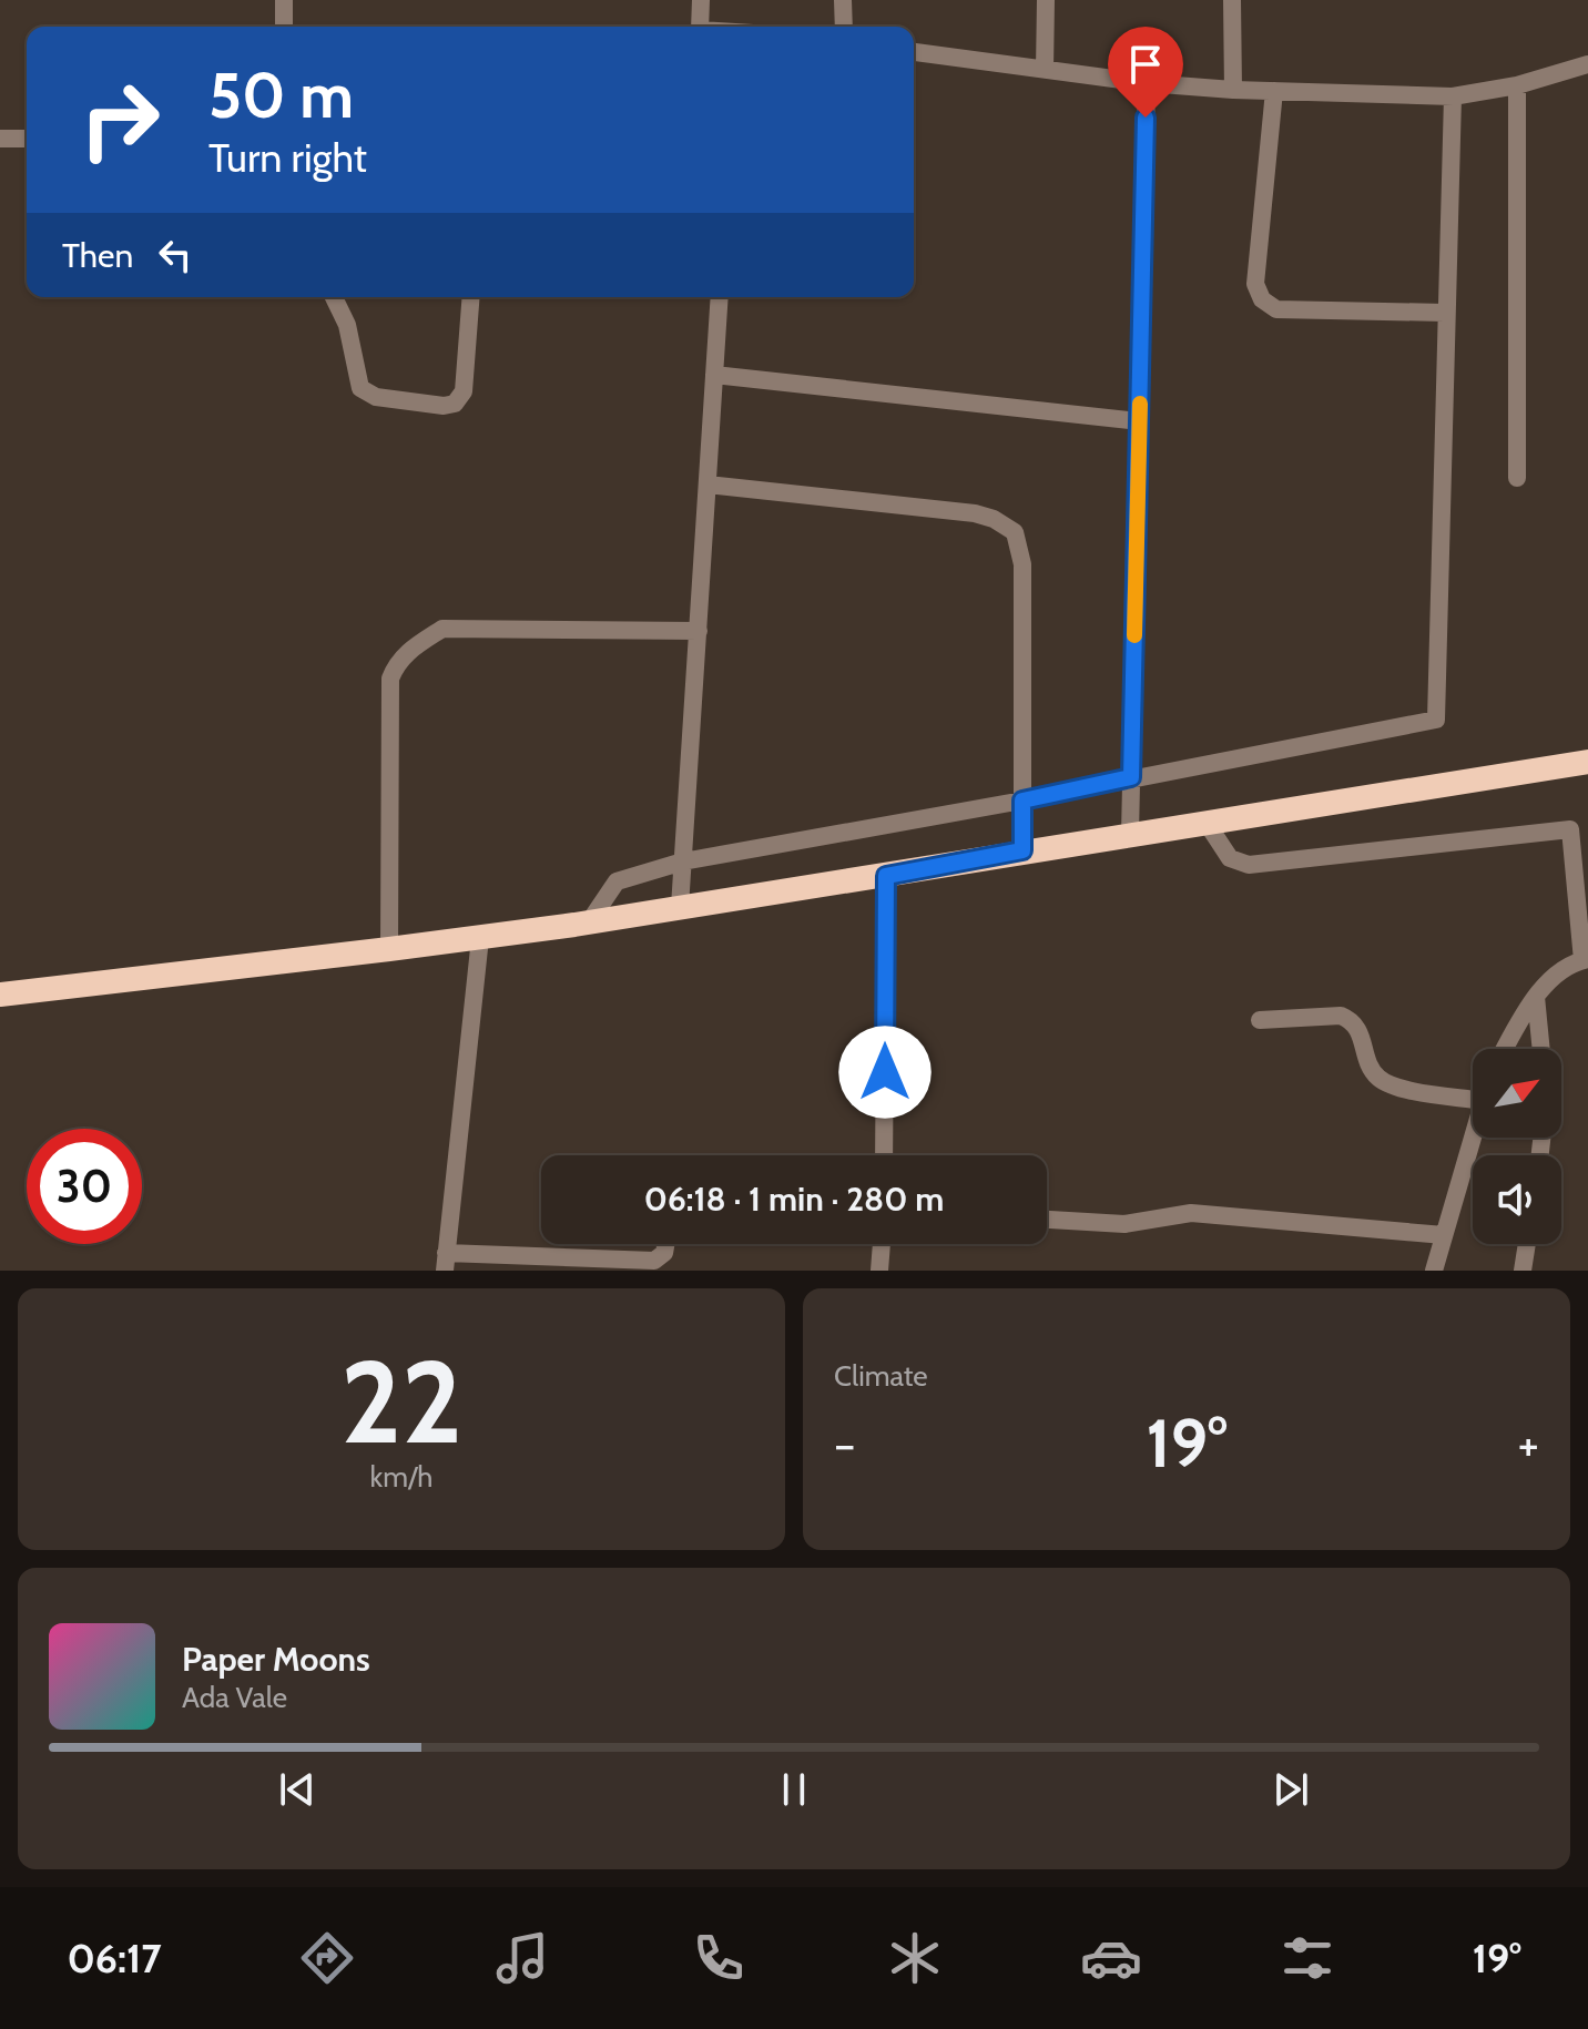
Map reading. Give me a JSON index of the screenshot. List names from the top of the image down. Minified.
{"north":"top right","page":{"turn":["50 m","Turn right"],"then":"Then","limit":"30","trip":"06:18 · 1 min · 280 m","tile":[["22","km/h"],"Climate"],"heat":["−","19°","+"],"song":["Paper Moons","Ada Vale"],"tabs":["06:17","19°"]}}
